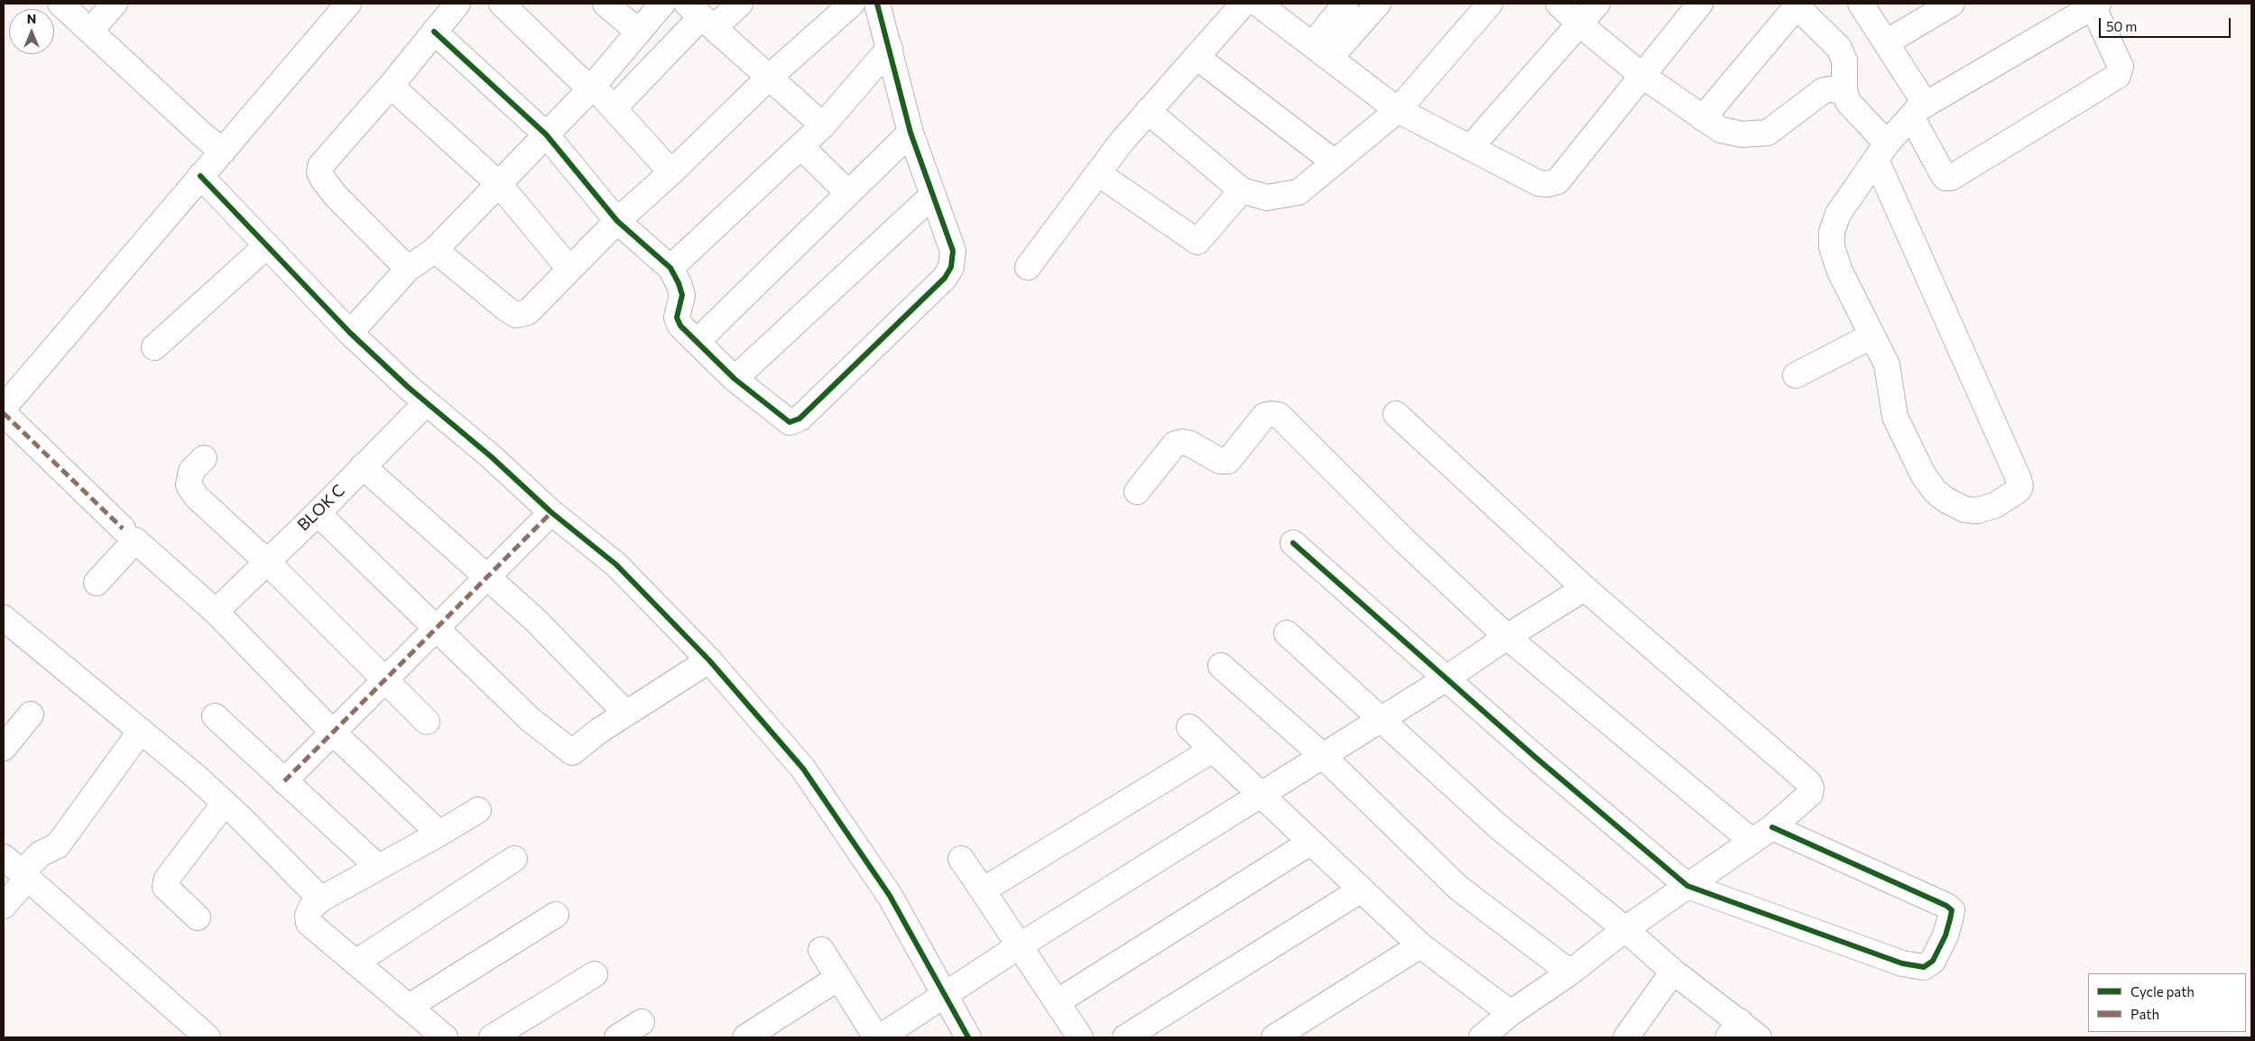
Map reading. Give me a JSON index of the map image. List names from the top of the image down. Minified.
{"streets":{"street":["BLOK C"]},"legend":["Cycle path","Path"],"scale_bar":"50 m","north":"top"}
